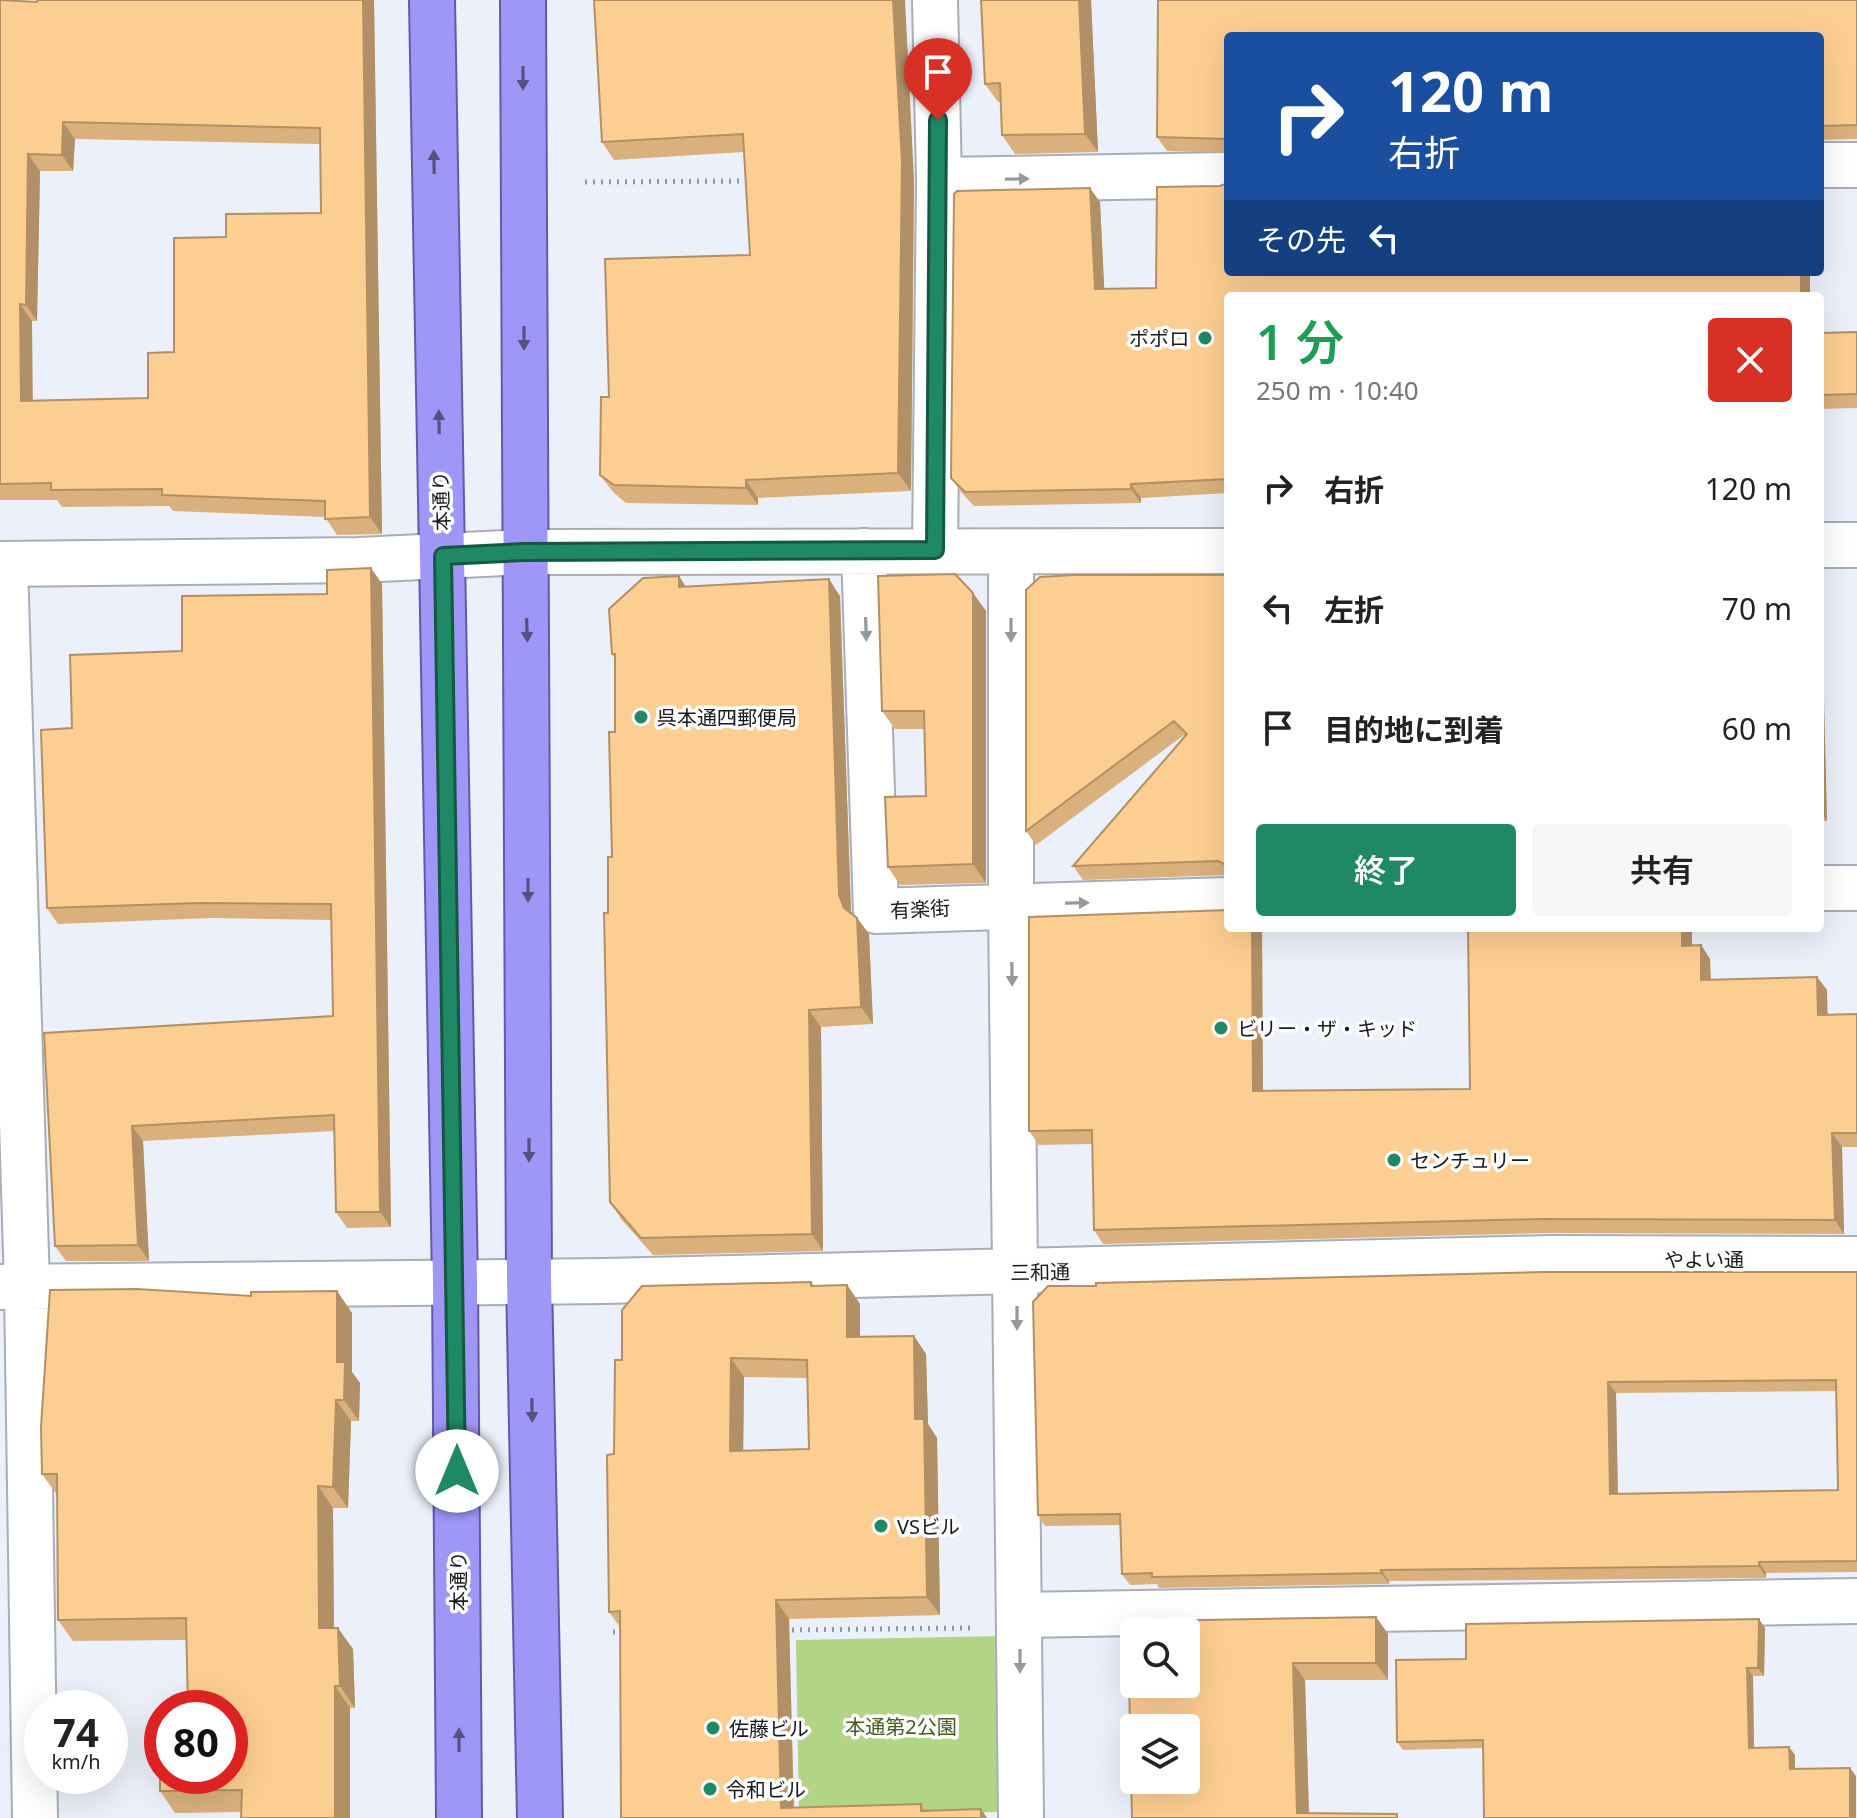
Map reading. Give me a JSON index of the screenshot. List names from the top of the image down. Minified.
{"streets":{"highway":["本通り"],"street":["有楽街","やよい通","三和通"]},"crossings":[["本通り","三和通"],["やよい通","三和通"]],"parks":["本通第2公園"],"places":["ポポロ","呉本通四郵便局","ビリー・ザ・キッド","センチュリー","VSビル","佐藤ビル","令和ビル"],"page":{"turn":["120 m","右折"],"then":"その先","heading":["1 分","250 m · 10:40"],"list":[{"name":"右折","value":"120 m"},{"name":"左折","value":"70 m"},{"name":"目的地に到着","value":"60 m"}],"buttons":["終了","共有"],"speed":"74 km/h","limit":"80"}}
